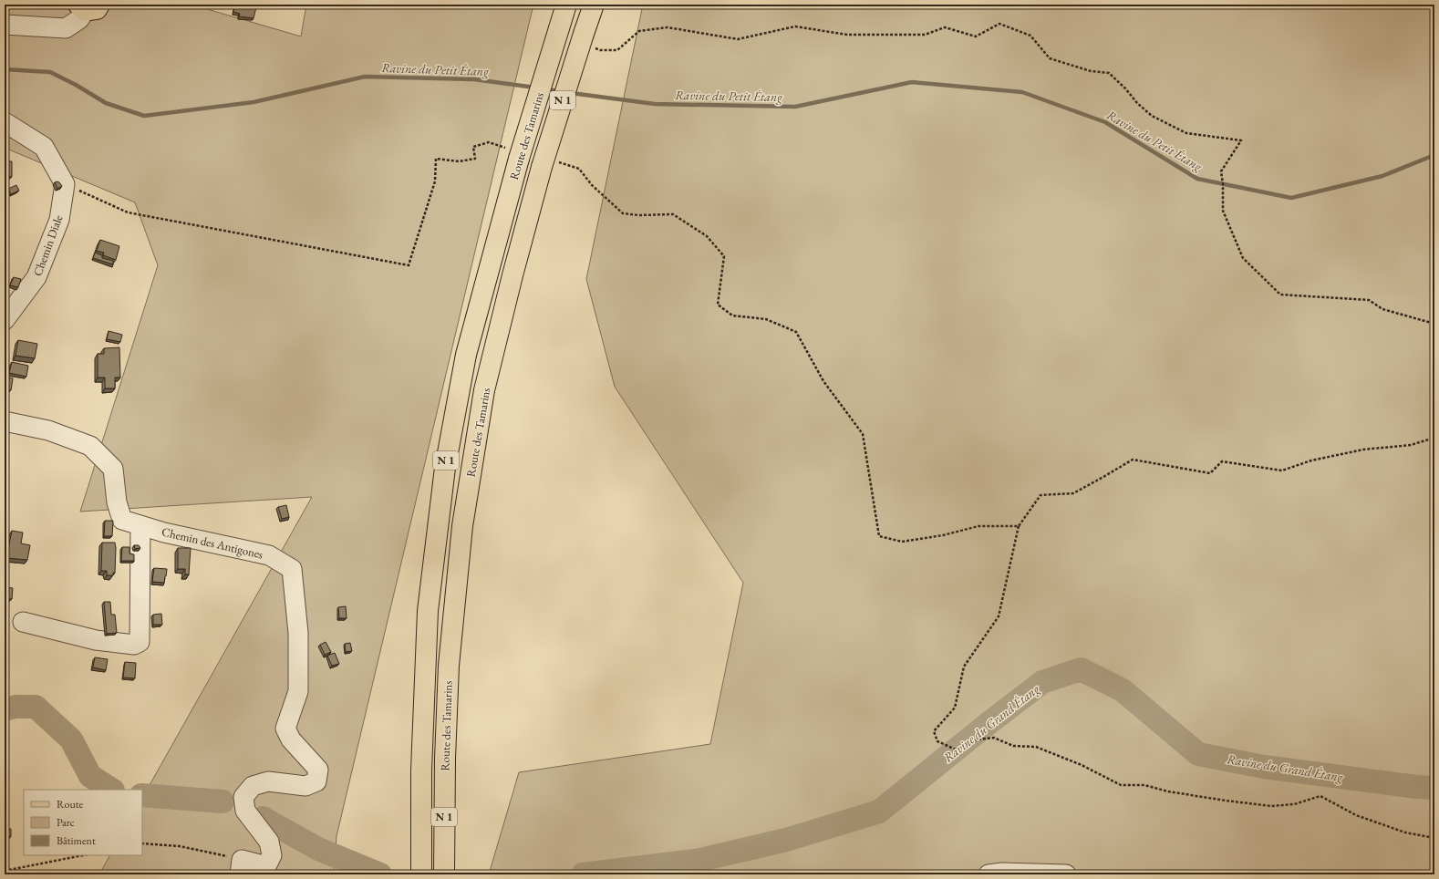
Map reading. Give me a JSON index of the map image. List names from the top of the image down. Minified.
{"streets":{"highway":["N 1","Route des Tamarins"],"street":["Chemin Diale","Chemin des Antigones"]},"water":["Ravine du Petit Étang","Ravine du Grand Étang"],"legend":["Route","Parc","Bâtiment"]}
